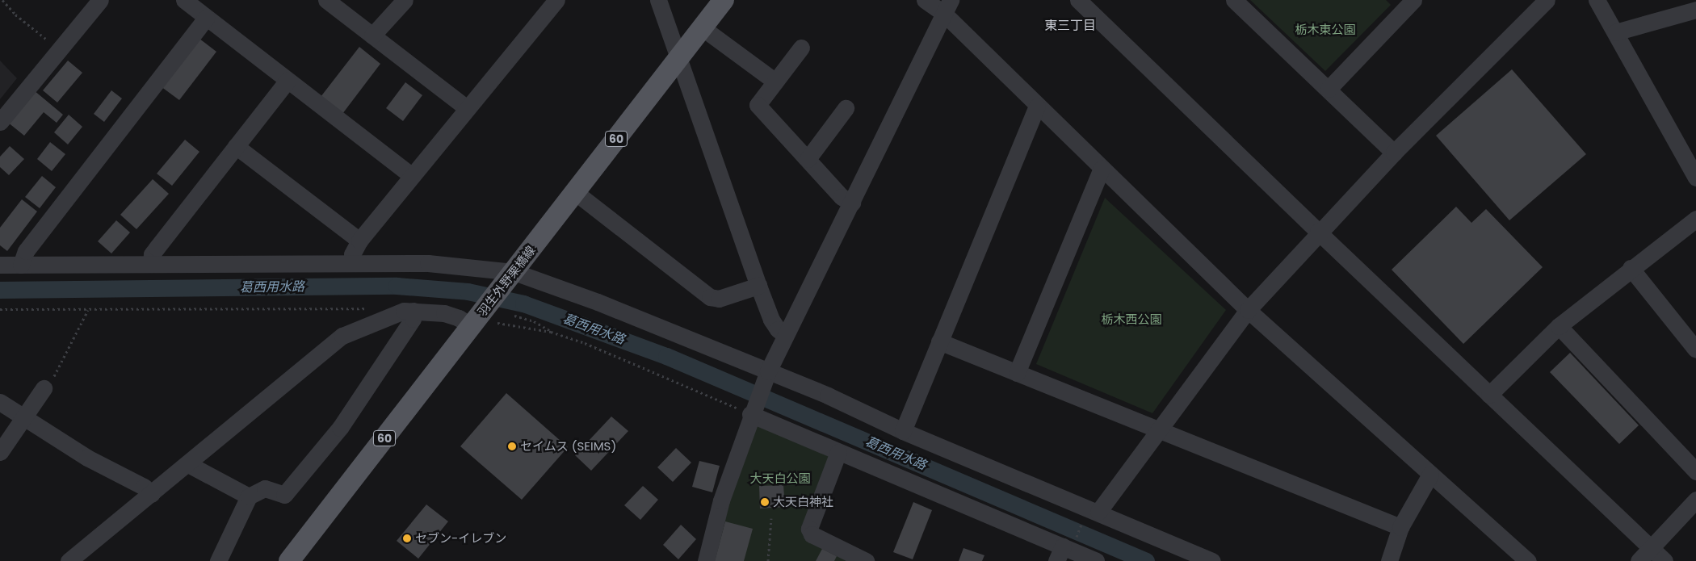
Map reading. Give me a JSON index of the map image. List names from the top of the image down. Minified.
{"streets":{"main road":["60","羽生外野栗橋線"]},"districts":["東三丁目"],"water":["葛西用水路"],"parks":["栃木東公園","栃木西公園","大天白公園"],"places":["セイムス (SEIMS)","大天白神社","セブン-イレブン"]}
